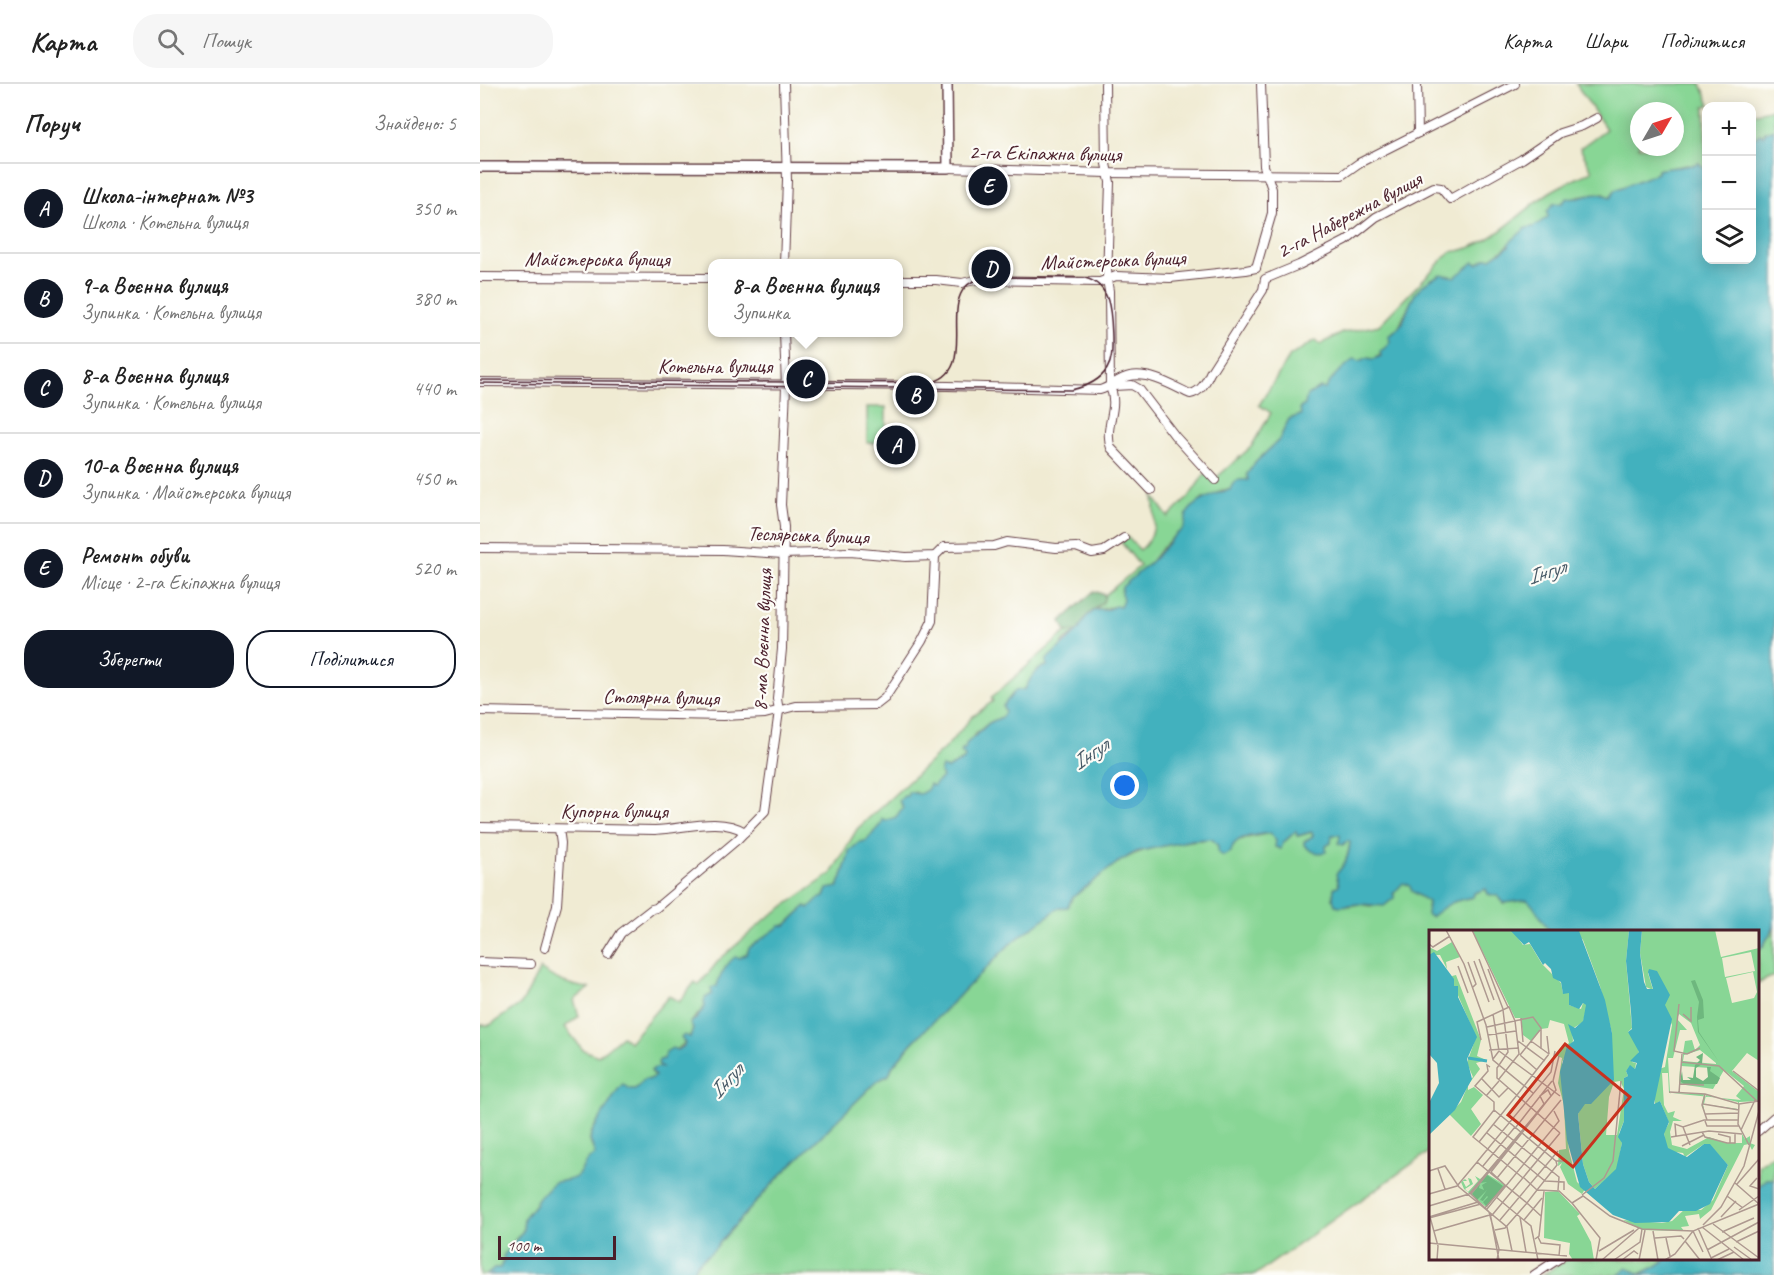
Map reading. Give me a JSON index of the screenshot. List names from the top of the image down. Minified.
{"streets":{"street":["2-га Екіпажна вулиця","2-га Набережна вулиця","Майстерська вулиця","Котельна вулиця","Теслярська вулиця","8-ма Воєнна вулиця","Столярна вулиця","Купорна вулиця"]},"crossings":[["2-га Набережна вулиця","Котельна вулиця"],["Котельна вулиця","8-ма Воєнна вулиця"],["Теслярська вулиця","8-ма Воєнна вулиця"],["Теслярська вулиця","Столярна вулиця"],["8-ма Воєнна вулиця","Столярна вулиця"],["8-ма Воєнна вулиця","Купорна вулиця"]],"water":["Інгул"],"scale_bar":"100 m","north":"top right","page":{"header":"Карта","search":"Пошук","nav":["Карта","Шари","Поділитися"],"heading":["Поруч","Знайдено: 5"],"map_buttons":["+","−"],"list":[{"mark":"A","name":"Школа-інтернат №3","note":"Школа · Котельна вулиця","value":"350 m"},{"mark":"B","name":"9-а Воєнна вулиця","note":"Зупинка · Котельна вулиця","value":"380 m"},{"mark":"C","name":"8-а Воєнна вулиця","note":"Зупинка · Котельна вулиця","value":"440 m"},{"mark":"D","name":"10-а Воєнна вулиця","note":"Зупинка · Майстерська вулиця","value":"450 m"},{"mark":"E","name":"Ремонт обуви","note":"Місце · 2-га Екіпажна вулиця","value":"520 m"}],"pins":["E","D","C","B","A"],"popup":["8-а Воєнна вулиця","Зупинка"],"buttons":["Зберегти","Поділитися"],"scale":"100 m"}}
